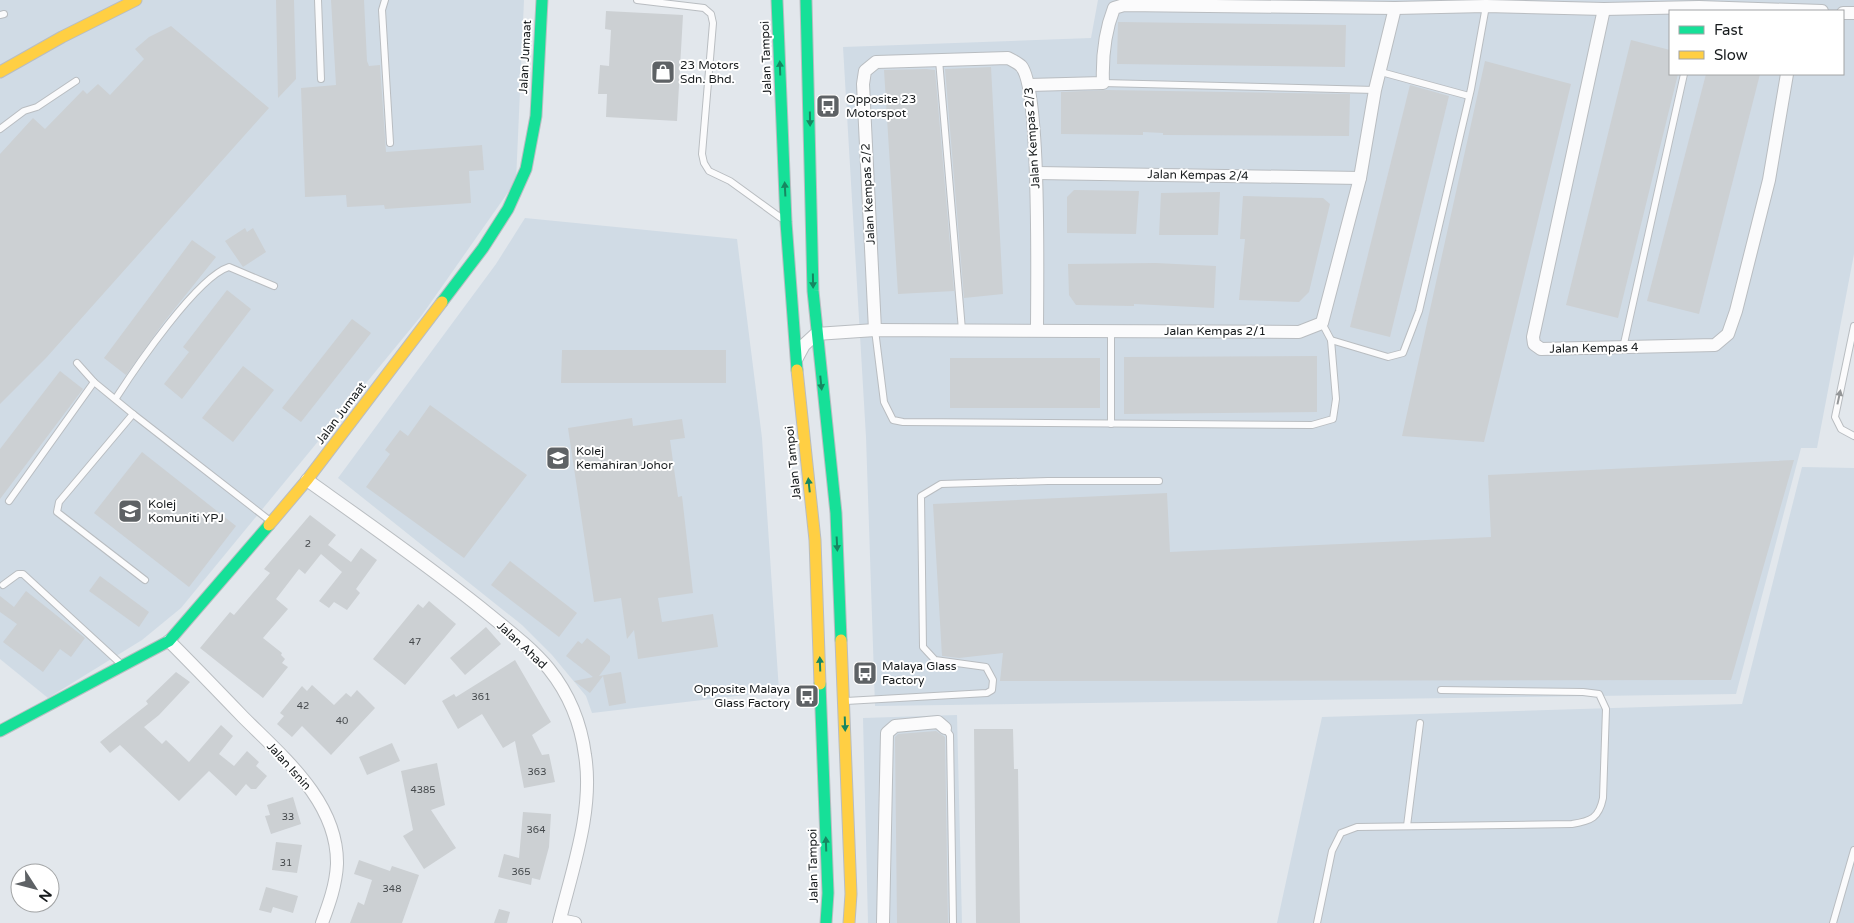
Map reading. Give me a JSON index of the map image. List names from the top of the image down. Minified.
{"streets":{"main road":["Jalan Jumaat","Jalan Tampoi"],"street":["Jalan Kempas 2/3","Jalan Kempas 2/4","Jalan Kempas 2/2","Jalan Kempas 2/1","Jalan Kempas 4","Jalan Ahad","Jalan Isnin"]},"crossings":[["Jalan Jumaat","Jalan Ahad"],["Jalan Jumaat","Jalan Isnin"],["Jalan Kempas 2/3","Jalan Kempas 2/4"],["Jalan Kempas 2/3","Jalan Kempas 2/2"],["Jalan Kempas 2/3","Jalan Kempas 2/1"],["Jalan Kempas 2/2","Jalan Kempas 2/1"]],"places":{"shop":["23 Motors Sdn. Bhd."],"bus stop":["Opposite 23 Motorspot","Malaya Glass Factory","Opposite Malaya Glass Factory"],"school or university":["Kolej Kemahiran Johor","Kolej Komuniti YPJ"]},"house_numbers":["2","47","361","42","40","363","4385","33","364","31","365","348"],"legend":["Fast","Slow"],"north":"bottom right"}
